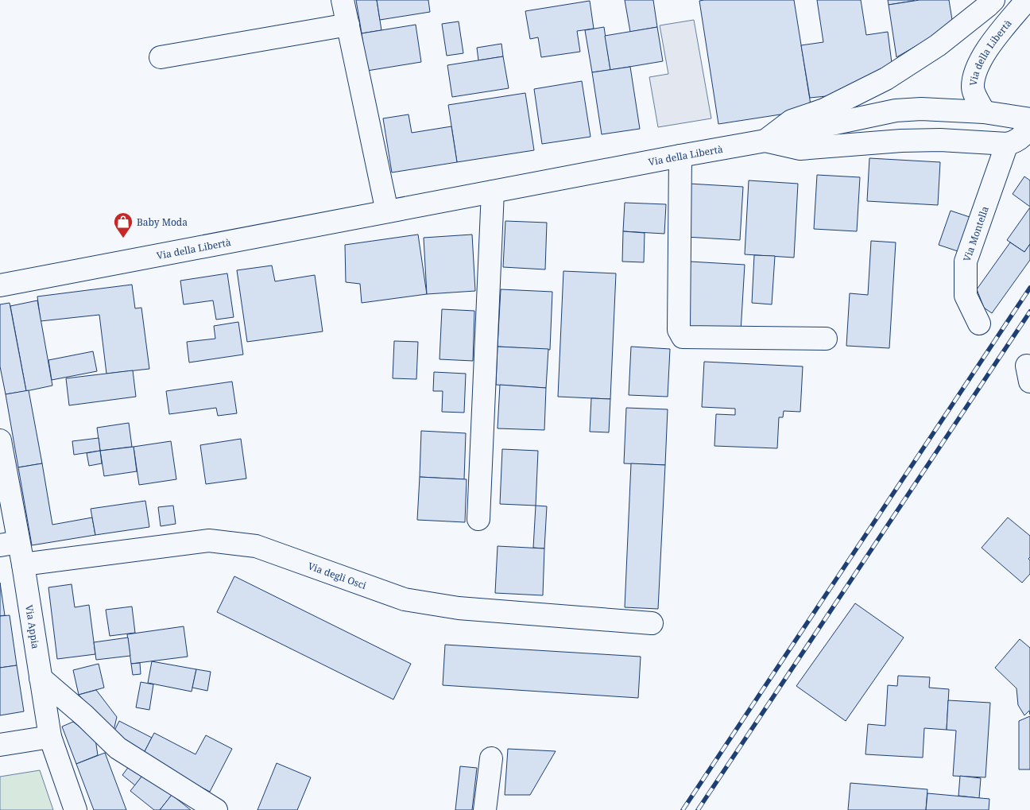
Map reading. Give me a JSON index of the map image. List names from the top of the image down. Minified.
{"streets":{"street":["Via della Libertà","Via Montella","Via degli Osci","Via Appia"]},"crossings":[["Via degli Osci","Via Appia"]],"places":{"shop":["Baby Moda"]}}
